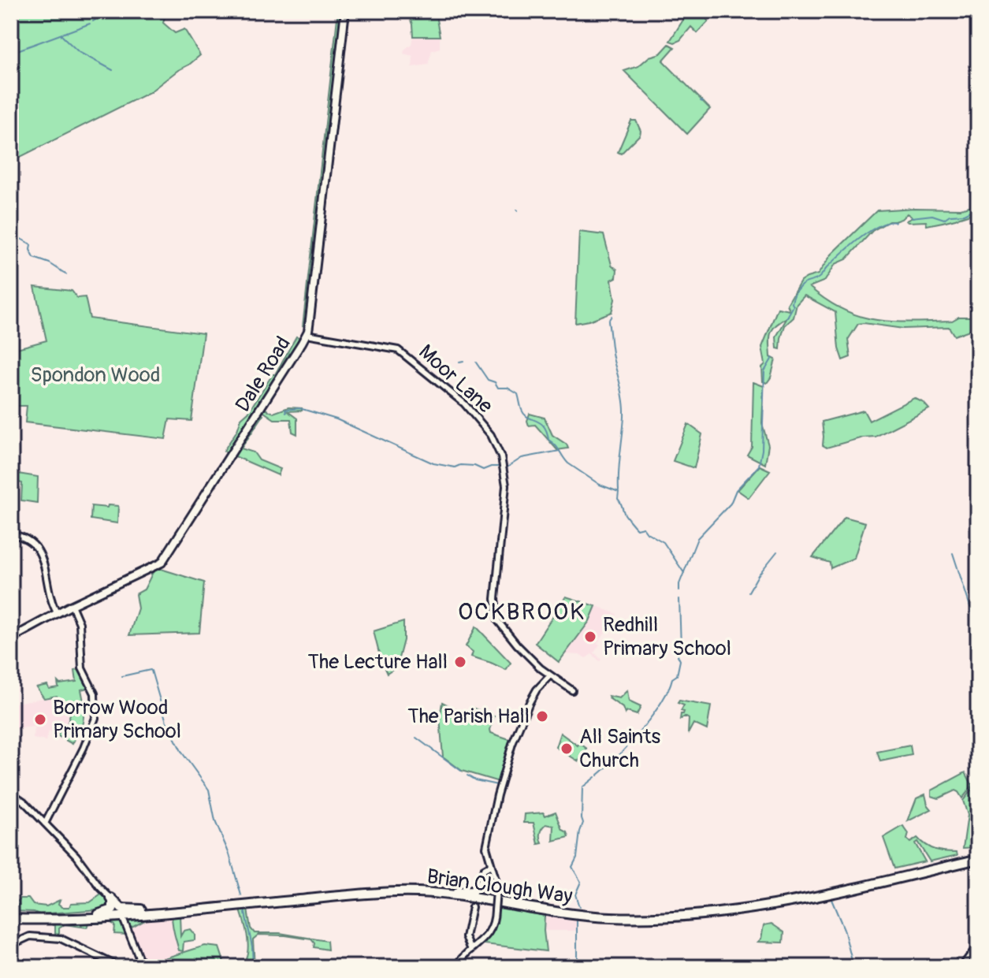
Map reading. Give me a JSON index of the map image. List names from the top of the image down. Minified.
{"streets":{"highway":["Brian Clough Way"],"main road":["Dale Road"],"street":["Moor Lane"]},"crossings":[["Dale Road","Moor Lane"]],"districts":["OCKBROOK"],"parks":["Spondon Wood"],"places":["Redhill Primary School","The Lecture Hall","The Parish Hall","Borrow Wood Primary School","All Saints Church"]}
